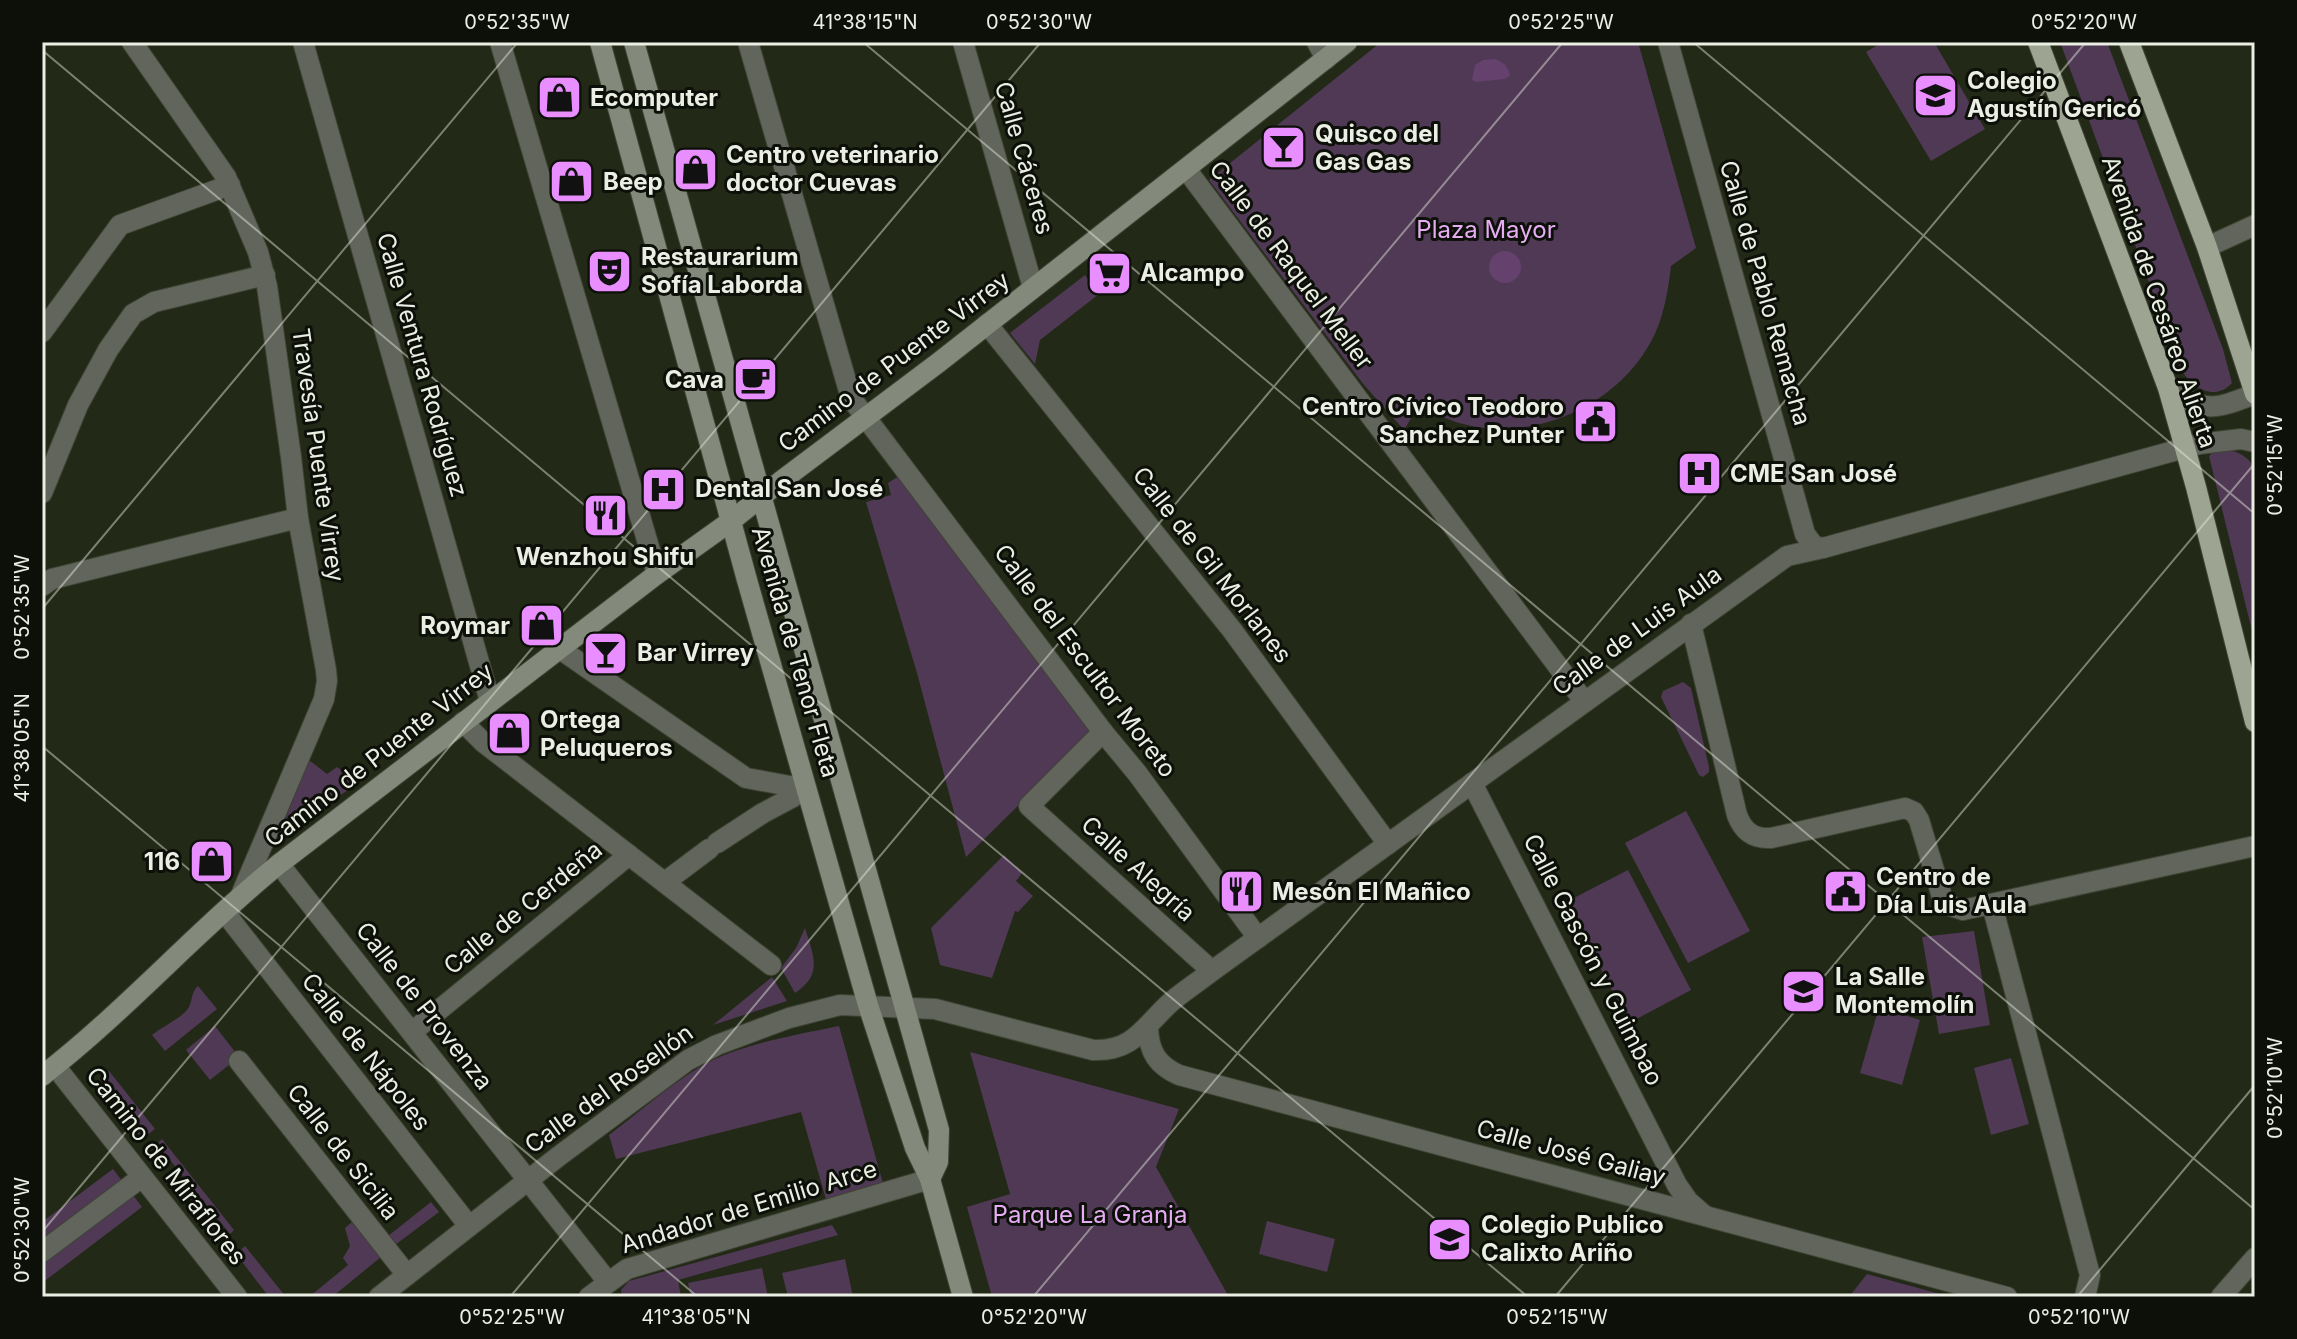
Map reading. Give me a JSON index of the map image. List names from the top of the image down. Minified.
{"streets":{"main road":["Avenida de Cesáreo Alierta","Camino de Puente Virrey","Avenida de Tenor Fleta"],"street":["Calle Cáceres","Calle de Raquel Meller","Calle de Pablo Remacha","Calle Ventura Rodríguez","Travesía Puente Virrey","Calle de Gil Morlanes","Calle de Luis Aula","Calle del Escultor Moreto","Calle Alegría","Calle de Cerdeña","Calle Gascón y Guimbao","Calle de Provenza","Calle de Nápoles","Calle del Rosellón","Calle de Sicilia","Calle José Galiay","Camino de Miraflores","Andador de Emilio Arce"]},"crossings":[["Calle Cáceres","Camino de Puente Virrey"],["Calle de Raquel Meller","Camino de Puente Virrey"],["Calle de Raquel Meller","Calle de Luis Aula"],["Calle de Pablo Remacha","Calle de Luis Aula"],["Avenida de Cesáreo Alierta","Calle de Luis Aula"],["Camino de Puente Virrey","Calle Ventura Rodríguez"],["Camino de Puente Virrey","Travesía Puente Virrey"],["Camino de Puente Virrey","Calle de Gil Morlanes"],["Camino de Puente Virrey","Avenida de Tenor Fleta"],["Camino de Puente Virrey","Calle del Escultor Moreto"],["Camino de Puente Virrey","Calle de Provenza"],["Camino de Puente Virrey","Calle de Nápoles"],["Camino de Puente Virrey","Camino de Miraflores"],["Travesía Puente Virrey","Calle de Nápoles"],["Calle de Gil Morlanes","Calle de Luis Aula"],["Calle de Luis Aula","Calle del Escultor Moreto"],["Calle de Luis Aula","Calle Alegría"],["Calle de Luis Aula","Calle Gascón y Guimbao"],["Calle de Luis Aula","Calle del Rosellón"],["Calle de Luis Aula","Calle José Galiay"],["Avenida de Tenor Fleta","Calle del Rosellón"],["Avenida de Tenor Fleta","Andador de Emilio Arce"],["Calle del Escultor Moreto","Calle Alegría"],["Calle de Cerdeña","Calle de Provenza"],["Calle Gascón y Guimbao","Calle José Galiay"],["Calle de Provenza","Calle del Rosellón"],["Calle de Provenza","Andador de Emilio Arce"],["Calle de Nápoles","Calle del Rosellón"],["Calle del Rosellón","Calle de Sicilia"],["Calle del Rosellón","Calle José Galiay"]],"parks":["Plaza Mayor","Parque La Granja"],"places":{"school or university":["Colegio Agustín Gericó","La Salle Montemolín","Colegio Publico Calixto Ariño"],"shop":["Ecomputer","Centro veterinario doctor Cuevas","Beep","Roymar","Ortega Peluqueros","116"],"bar":["Quisco del Gas Gas","Bar Virrey"],"theatre":["Restaurarium Sofía Laborda"],"supermarket":["Alcampo"],"cafe":["Cava"],"public building":["Centro Cívico Teodoro Sanchez Punter","Centro de Día Luis Aula"],"hospital":["CME San José","Dental San José"],"restaurant":["Wenzhou Shifu","Mesón El Mañico"]},"coordinates":["0°52'35\"W","41°38'15\"N","0°52'30\"W","0°52'25\"W","0°52'20\"W","0°52'15\"W","41°38'05\"N","0°52'10\"W"]}
